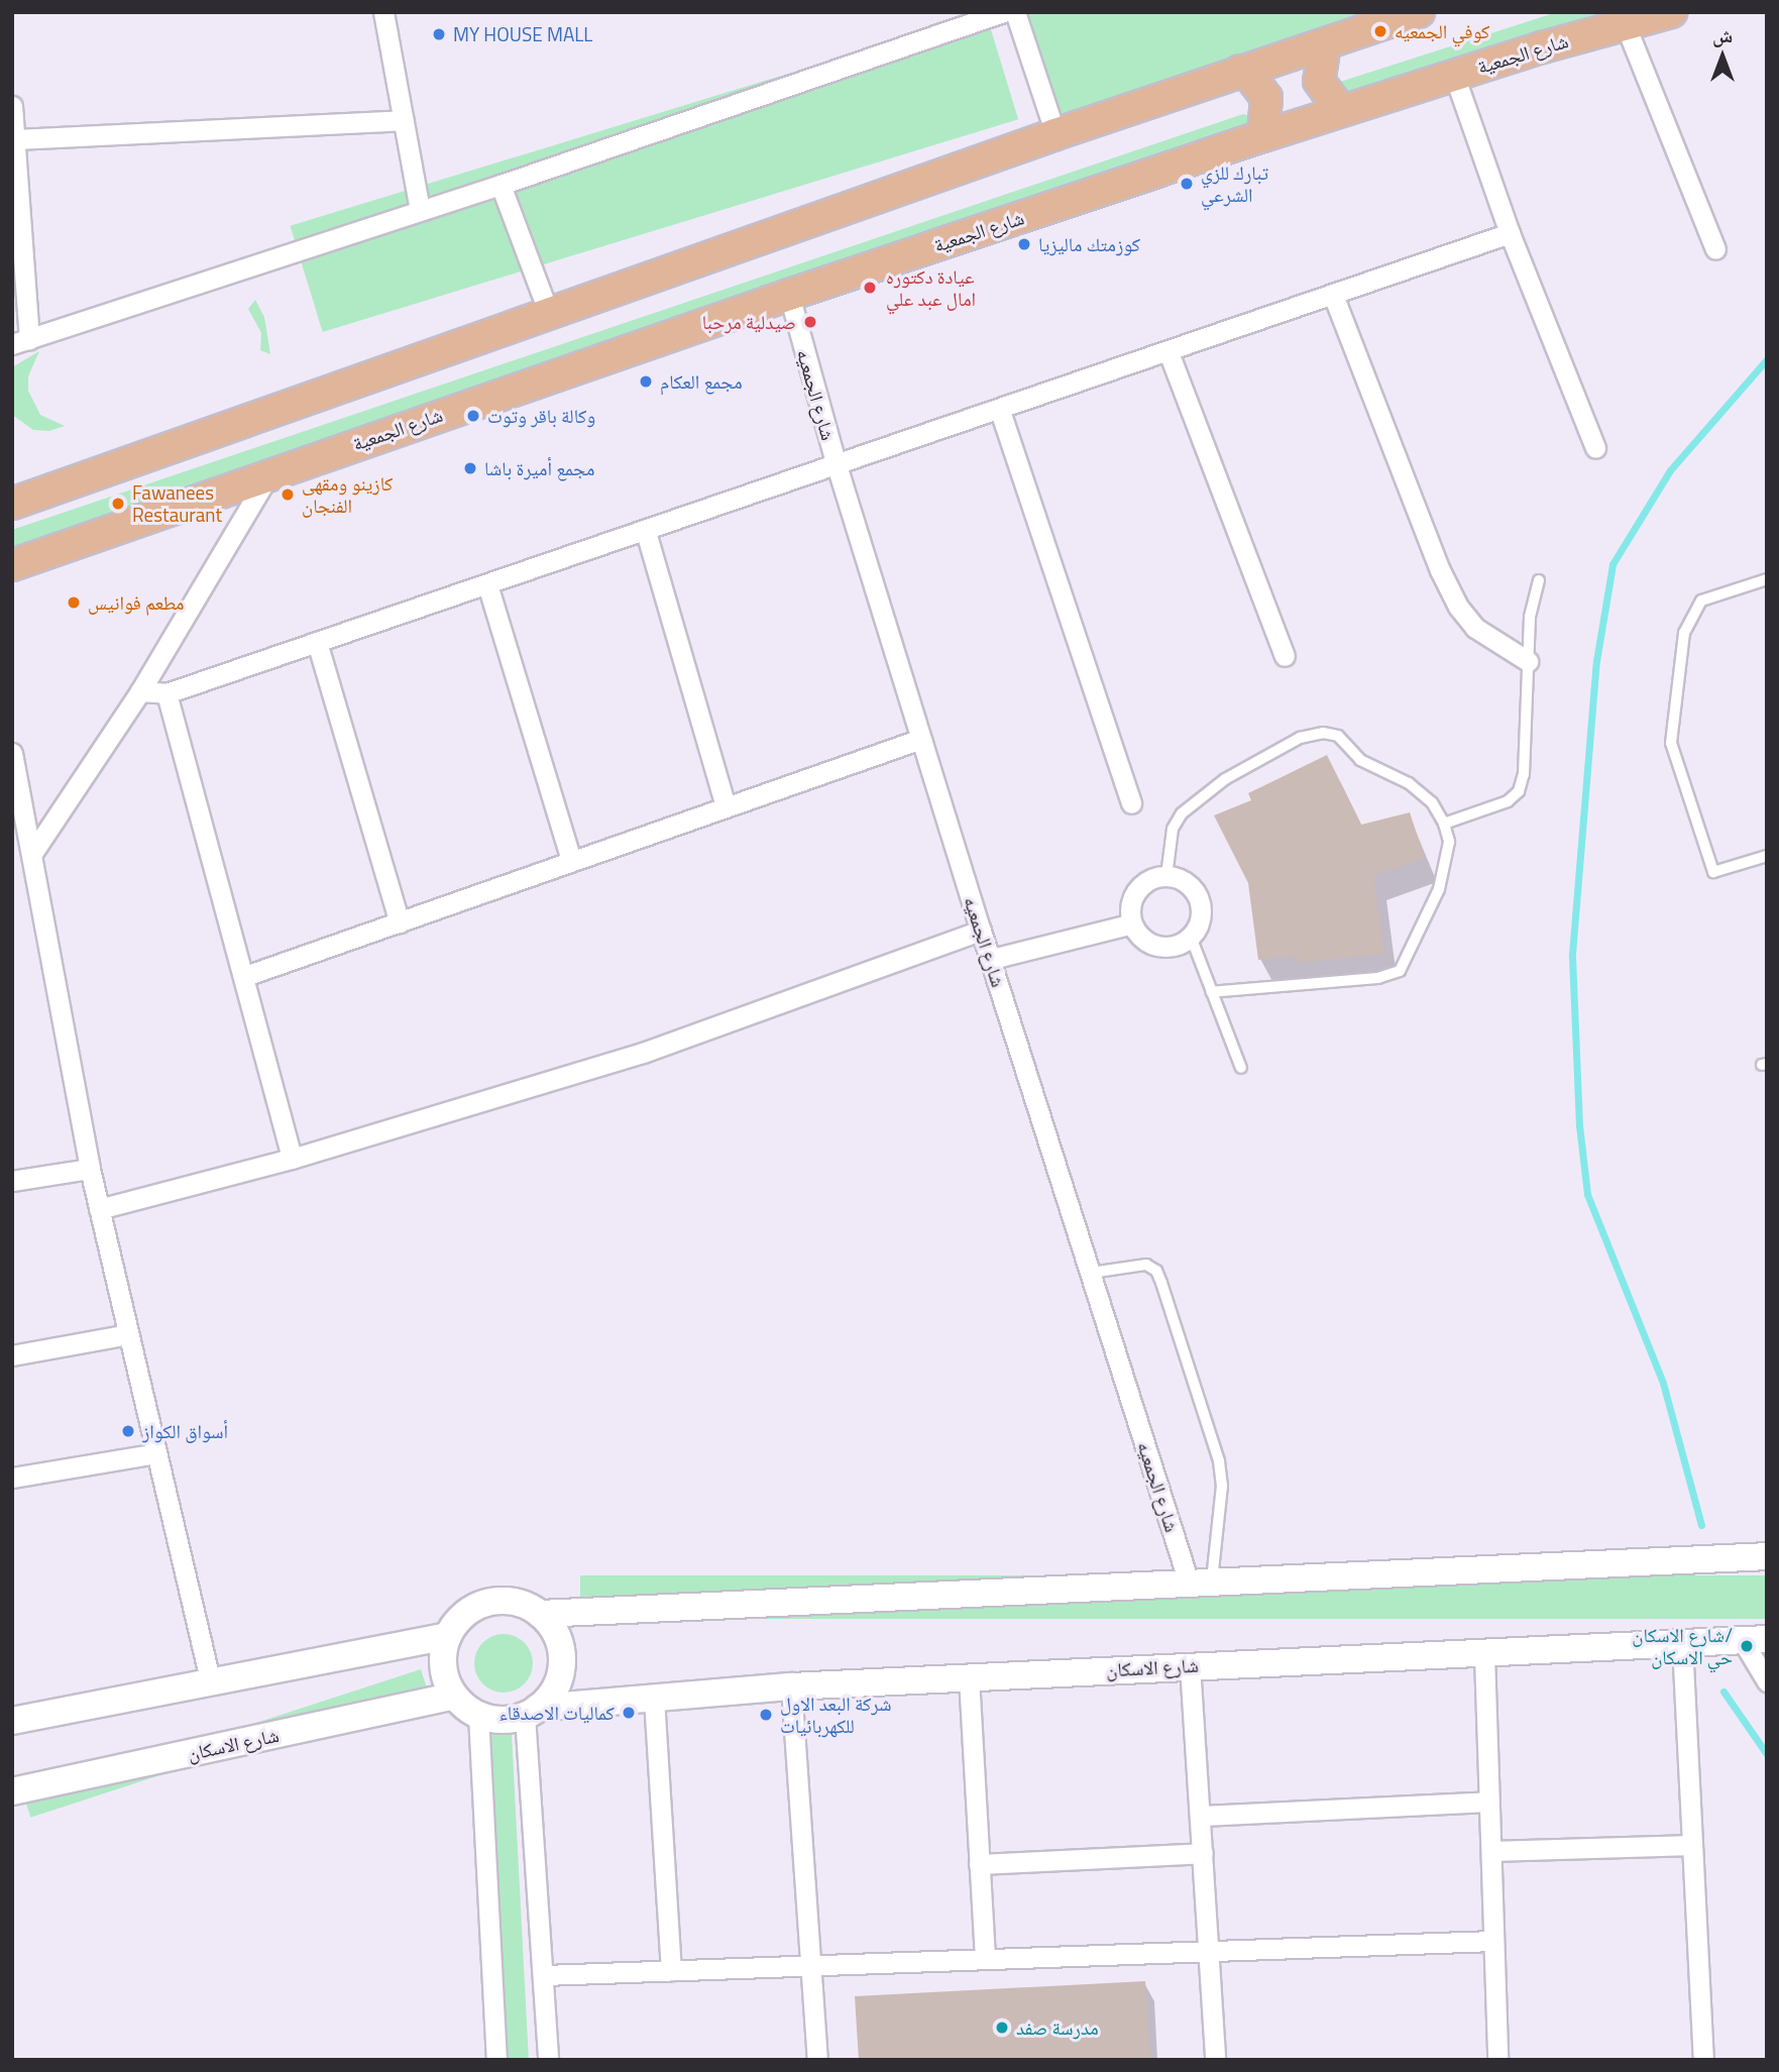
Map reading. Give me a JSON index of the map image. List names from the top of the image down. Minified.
{"streets":{"main road":["شارع الجمعية","شارع الاسكان"],"street":["شارع الجمعيه"]},"crossings":[["شارع الجمعية","شارع الجمعيه"]],"places":["كوفي الجمعيه","MY HOUSE MALL","تبارك للزي الشرعي","كوزمتك ماليزيا","عيادة دكتوره امال عبد علي","صيدلية مرحبا","مجمع العكام","وكالة باقر وتوت","مجمع أميرة باشا","كازينو ومقهى الفنجان","Fawanees Restaurant","مطعم فوانيس","أسواق الكواز","شارع الاسكان/ حي الاسكان","كماليات الاصدقاء","شركة البعد الاول للكهربائيات","مدرسة صفد"],"north":"top"}
